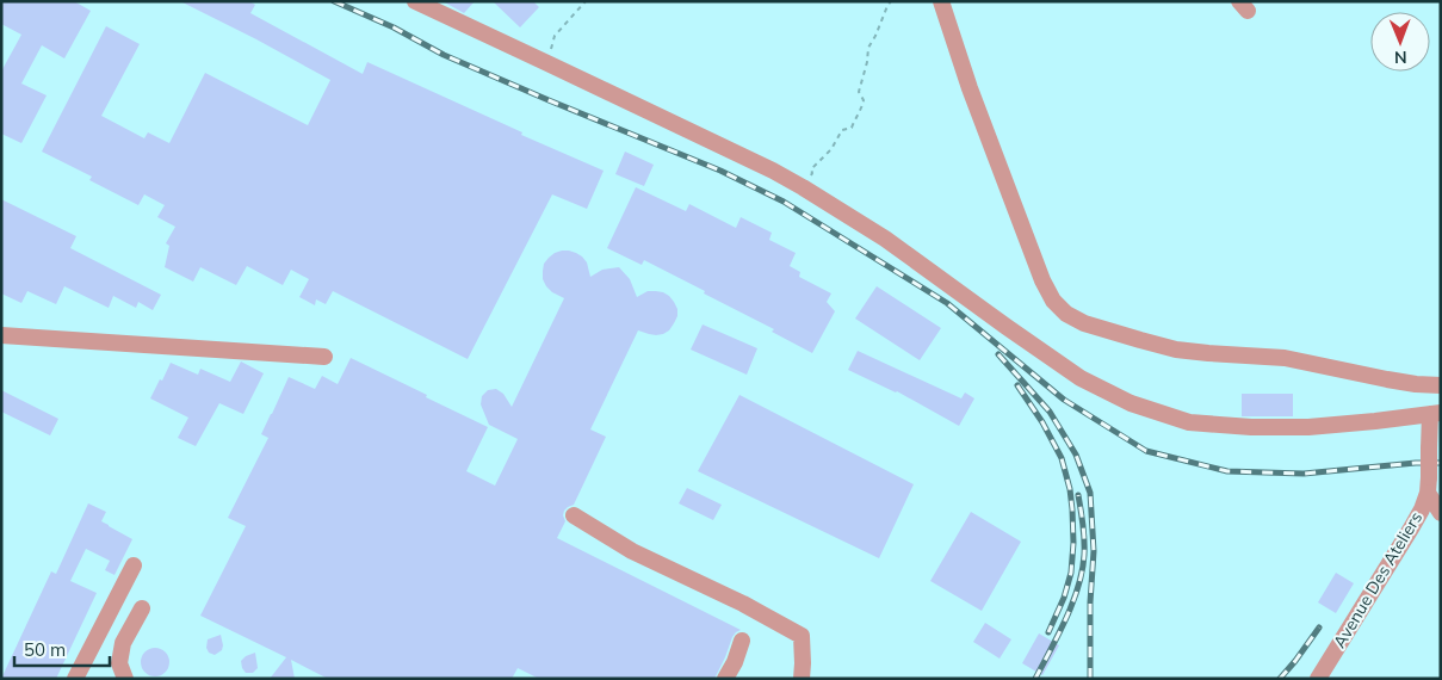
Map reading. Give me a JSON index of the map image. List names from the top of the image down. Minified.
{"streets":{"street":["Avenue Des Ateliers"]},"scale_bar":"50 m","north":"bottom"}
